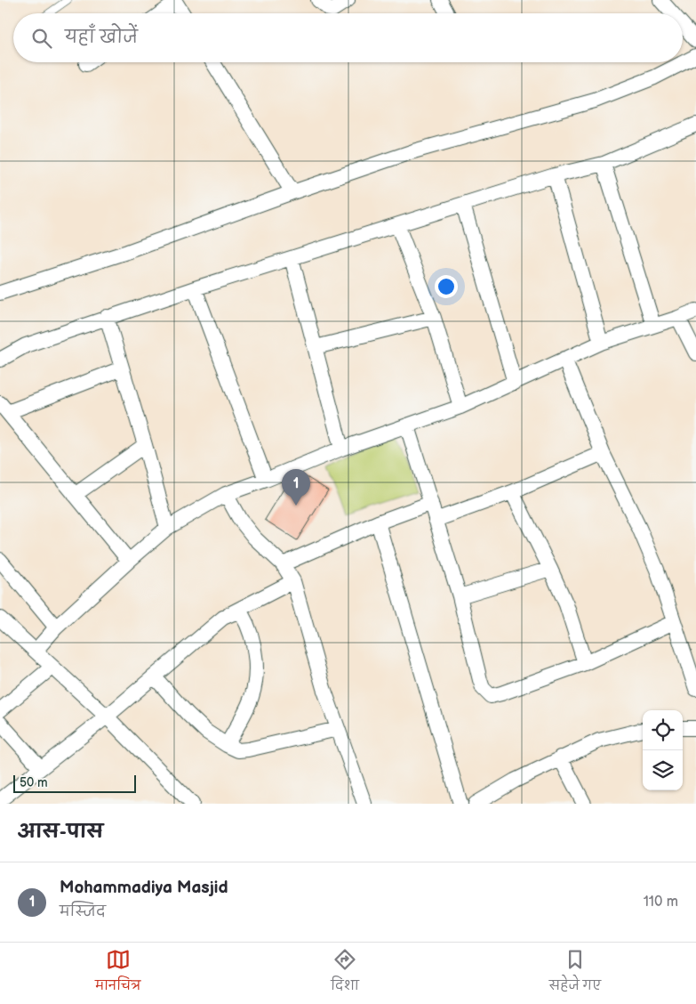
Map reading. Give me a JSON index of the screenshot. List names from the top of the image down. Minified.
{"scale_bar":"50 m","page":{"search":"यहाँ खोजें","pins":"1","scale":"50 m","heading":"आस-पास","list":[{"mark":"1","name":"Mohammadiya Masjid","note":"मस्जिद","value":"110 m"}],"nav":["मानचित्र","दिशा","सहेजे गए"]}}
